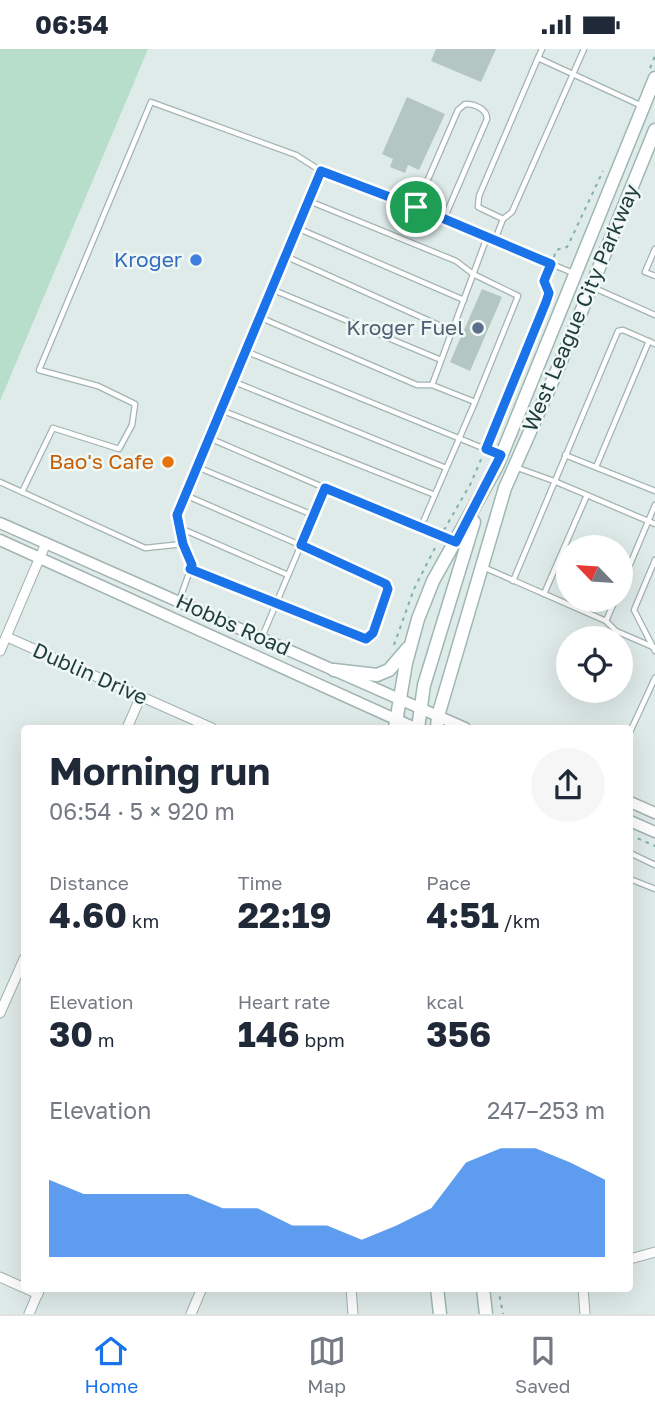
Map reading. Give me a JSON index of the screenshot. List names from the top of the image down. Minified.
{"streets":{"main road":["West League City Parkway"],"street":["Hobbs Road","Dublin Drive"]},"crossings":[["West League City Parkway","Hobbs Road"]],"places":["Kroger","Kroger Fuel","Bao's Cafe"],"north":"top left","page":{"status":"06:54","heading":["Morning run","06:54 · 5 × 920 m"],"stats":[["Distance","4.60 km"],["Time","22:19"],["Pace","4:51 /km"],["Elevation","30 m"],["Heart rate","146 bpm"],["kcal","356"]],"chart":["Elevation","247–253 m"],"tabs":["Home","Map","Saved"]}}
